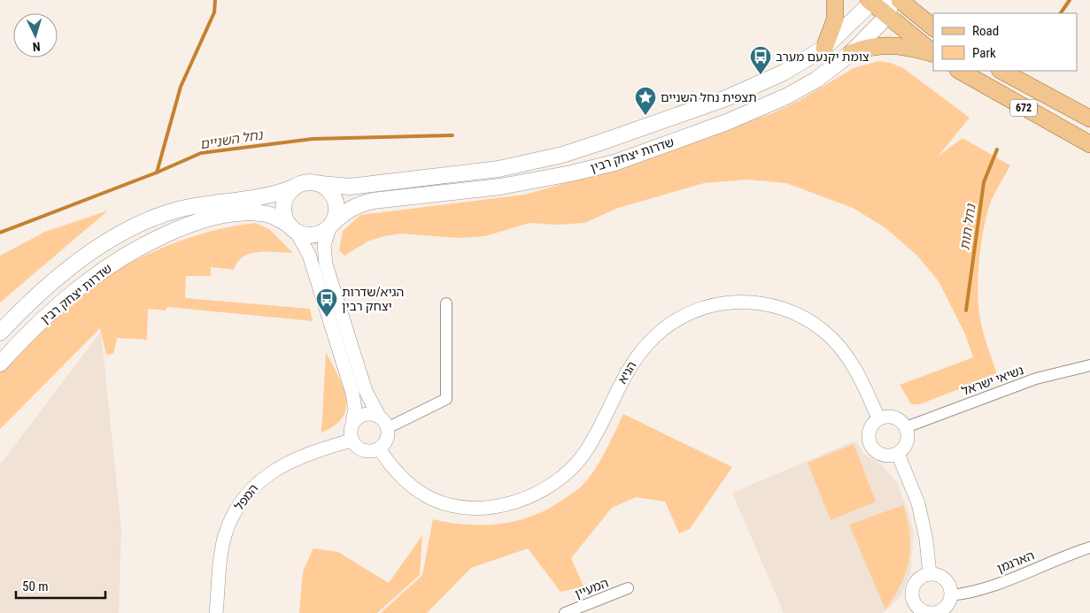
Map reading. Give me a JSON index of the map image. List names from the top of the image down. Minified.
{"streets":{"main road":["672","שדרות יצחק רבין"],"street":["הגיא","נשיאי ישראל","המפל","הארגמן","המעיין"]},"crossings":[["הגיא","נשיאי ישראל"],["הגיא","המפל"]],"water":["נחל השניים","נחל תות"],"places":{"bus stop":["צומת יקנעם מערב","הגיא/שדרות יצחק רבין"],"place":["תצפית נחל השניים"]},"legend":["Road","Park"],"scale_bar":"50 m","north":"bottom"}
